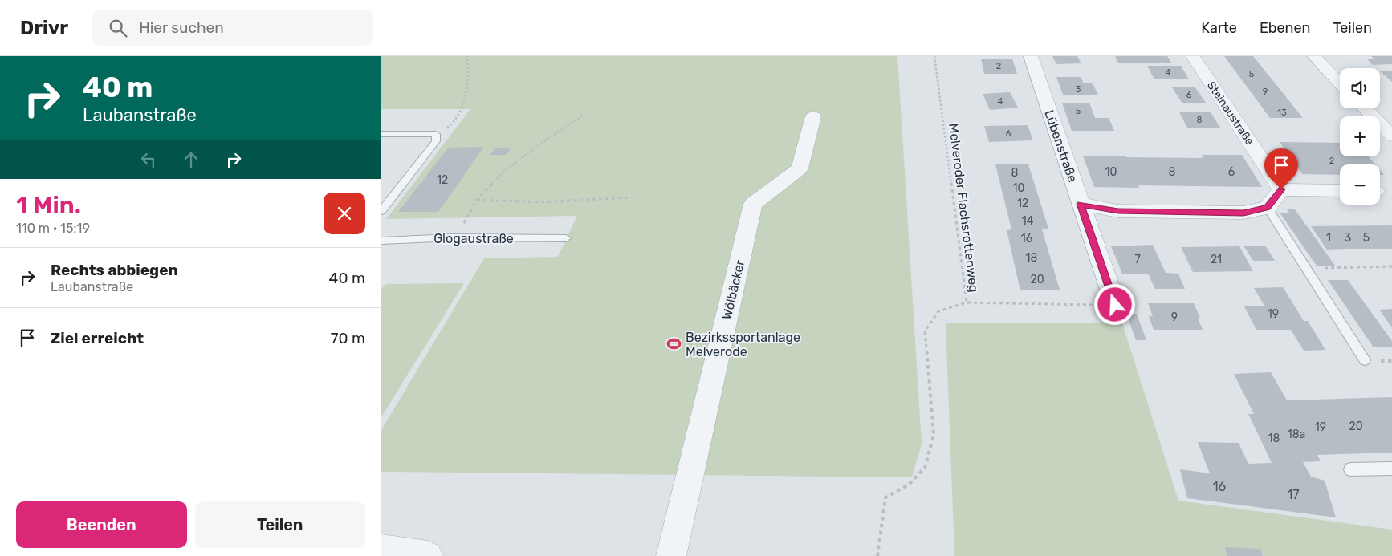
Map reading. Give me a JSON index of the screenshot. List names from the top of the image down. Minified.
{"streets":{"street":["Steinaustraße","Lübenstraße","Wölbäcker"],"lane":["Glogaustraße"],"path":["Melveroder Flachsrottenweg"]},"places":{"sports":["Bezirkssportanlage Melverode"]},"house_numbers":["2","4","5","3","9","6","4","5","13","8","6","2","10","8","6","8","12","10","12","14","1","3","5","16","18","7","21","20","19","9","20","19","18a","18","16","17"],"page":{"header":"Drivr","search":"Hier suchen","nav":["Karte","Ebenen","Teilen"],"turn":["40 m","Laubanstraße"],"map_buttons":["+","−"],"heading":["1 Min.","110 m · 15:19"],"list":[{"name":"Rechts abbiegen","note":"Laubanstraße","value":"40 m"},{"name":"Ziel erreicht","value":"70 m"}],"buttons":["Beenden","Teilen"]}}
